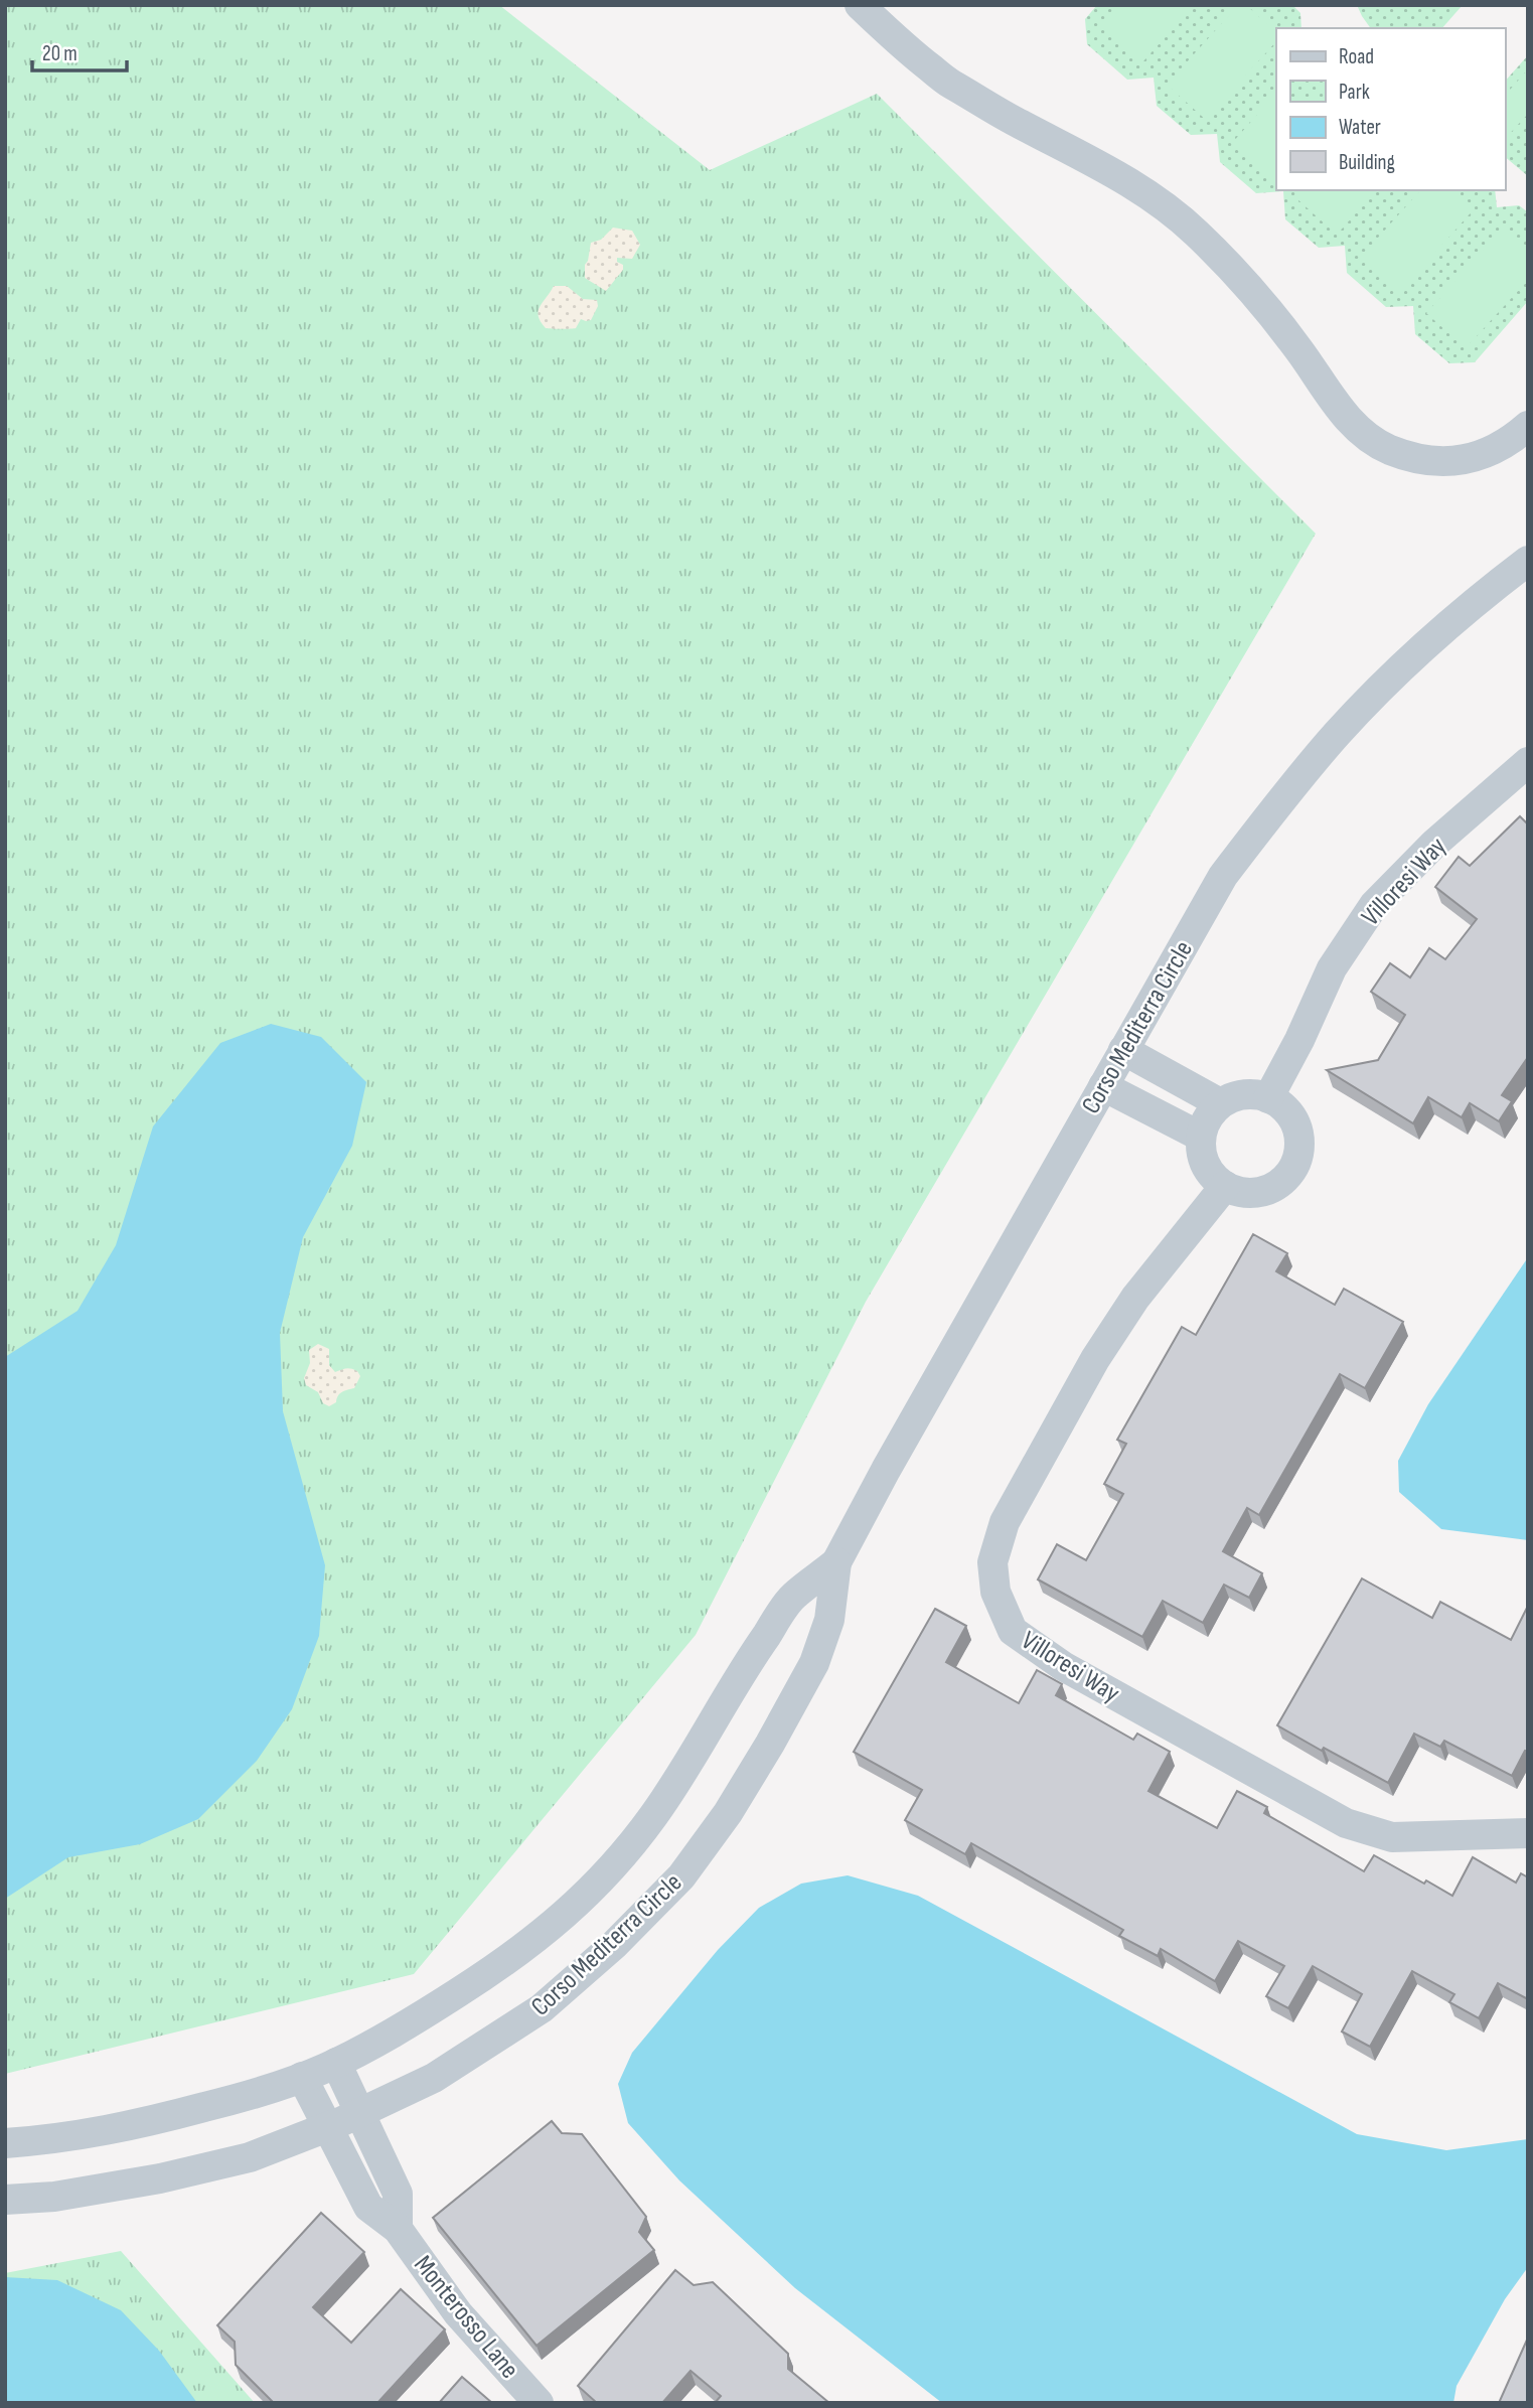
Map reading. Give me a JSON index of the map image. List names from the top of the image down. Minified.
{"streets":{"street":["Villoresi Way","Corso Mediterra Circle","Monterosso Lane"]},"crossings":[["Corso Mediterra Circle","Monterosso Lane"]],"legend":["Road","Park","Water","Building"],"scale_bar":"20 m"}
